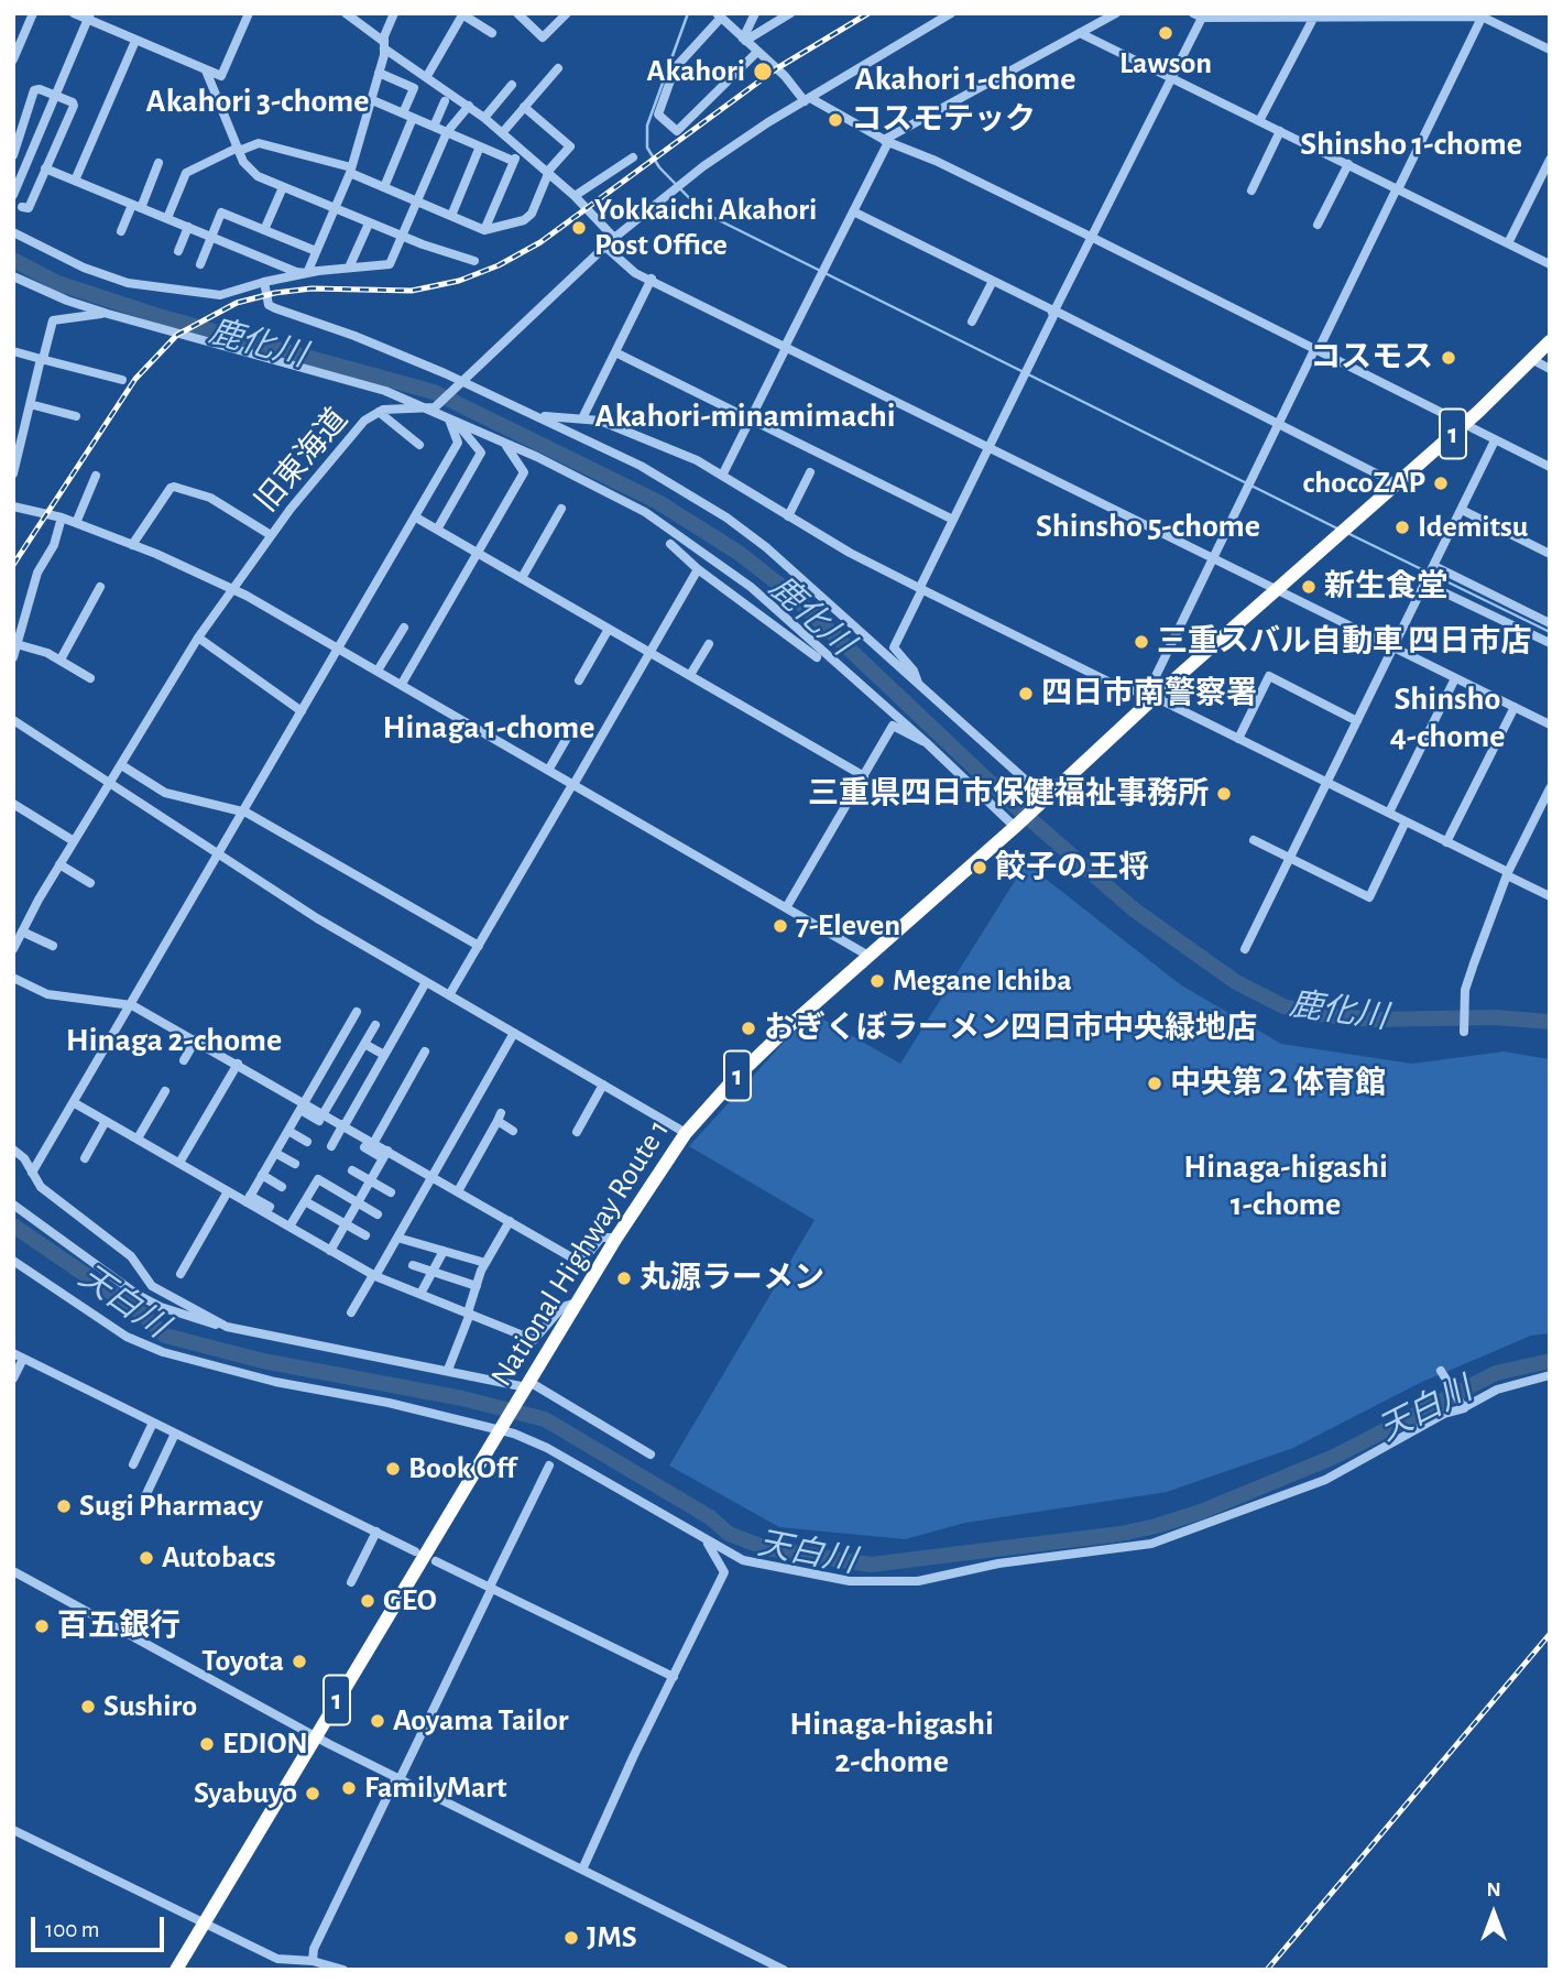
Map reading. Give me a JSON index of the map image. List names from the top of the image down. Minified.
{"streets":{"highway":["1","National Highway Route 1"],"street":["旧東海道"]},"districts":["Akahori 1-chome","Akahori 3-chome","Shinsho 1-chome","Akahori-minamimachi","Shinsho 5-chome","Shinsho 4-chome","Hinaga 1-chome","Hinaga 2-chome","Hinaga-higashi 1-chome","Hinaga-higashi 2-chome"],"water":["鹿化川","天白川"],"places":["Lawson","Akahori","コスモテック","Yokkaichi Akahori Post Office","コスモス","chocoZAP","Idemitsu","新生食堂","三重スバル自動車 四日市店","四日市南警察署","三重県四日市保健福祉事務所","餃子の王将","7-Eleven","Megane Ichiba","おぎくぼラーメン四日市中央緑地店","中央第２体育館","丸源ラーメン","Book Off","Sugi Pharmacy","Autobacs","GEO","百五銀行","Toyota","Sushiro","Aoyama Tailor","EDION","FamilyMart","Syabuyo","JMS"],"scale_bar":"100 m","north":"top"}
